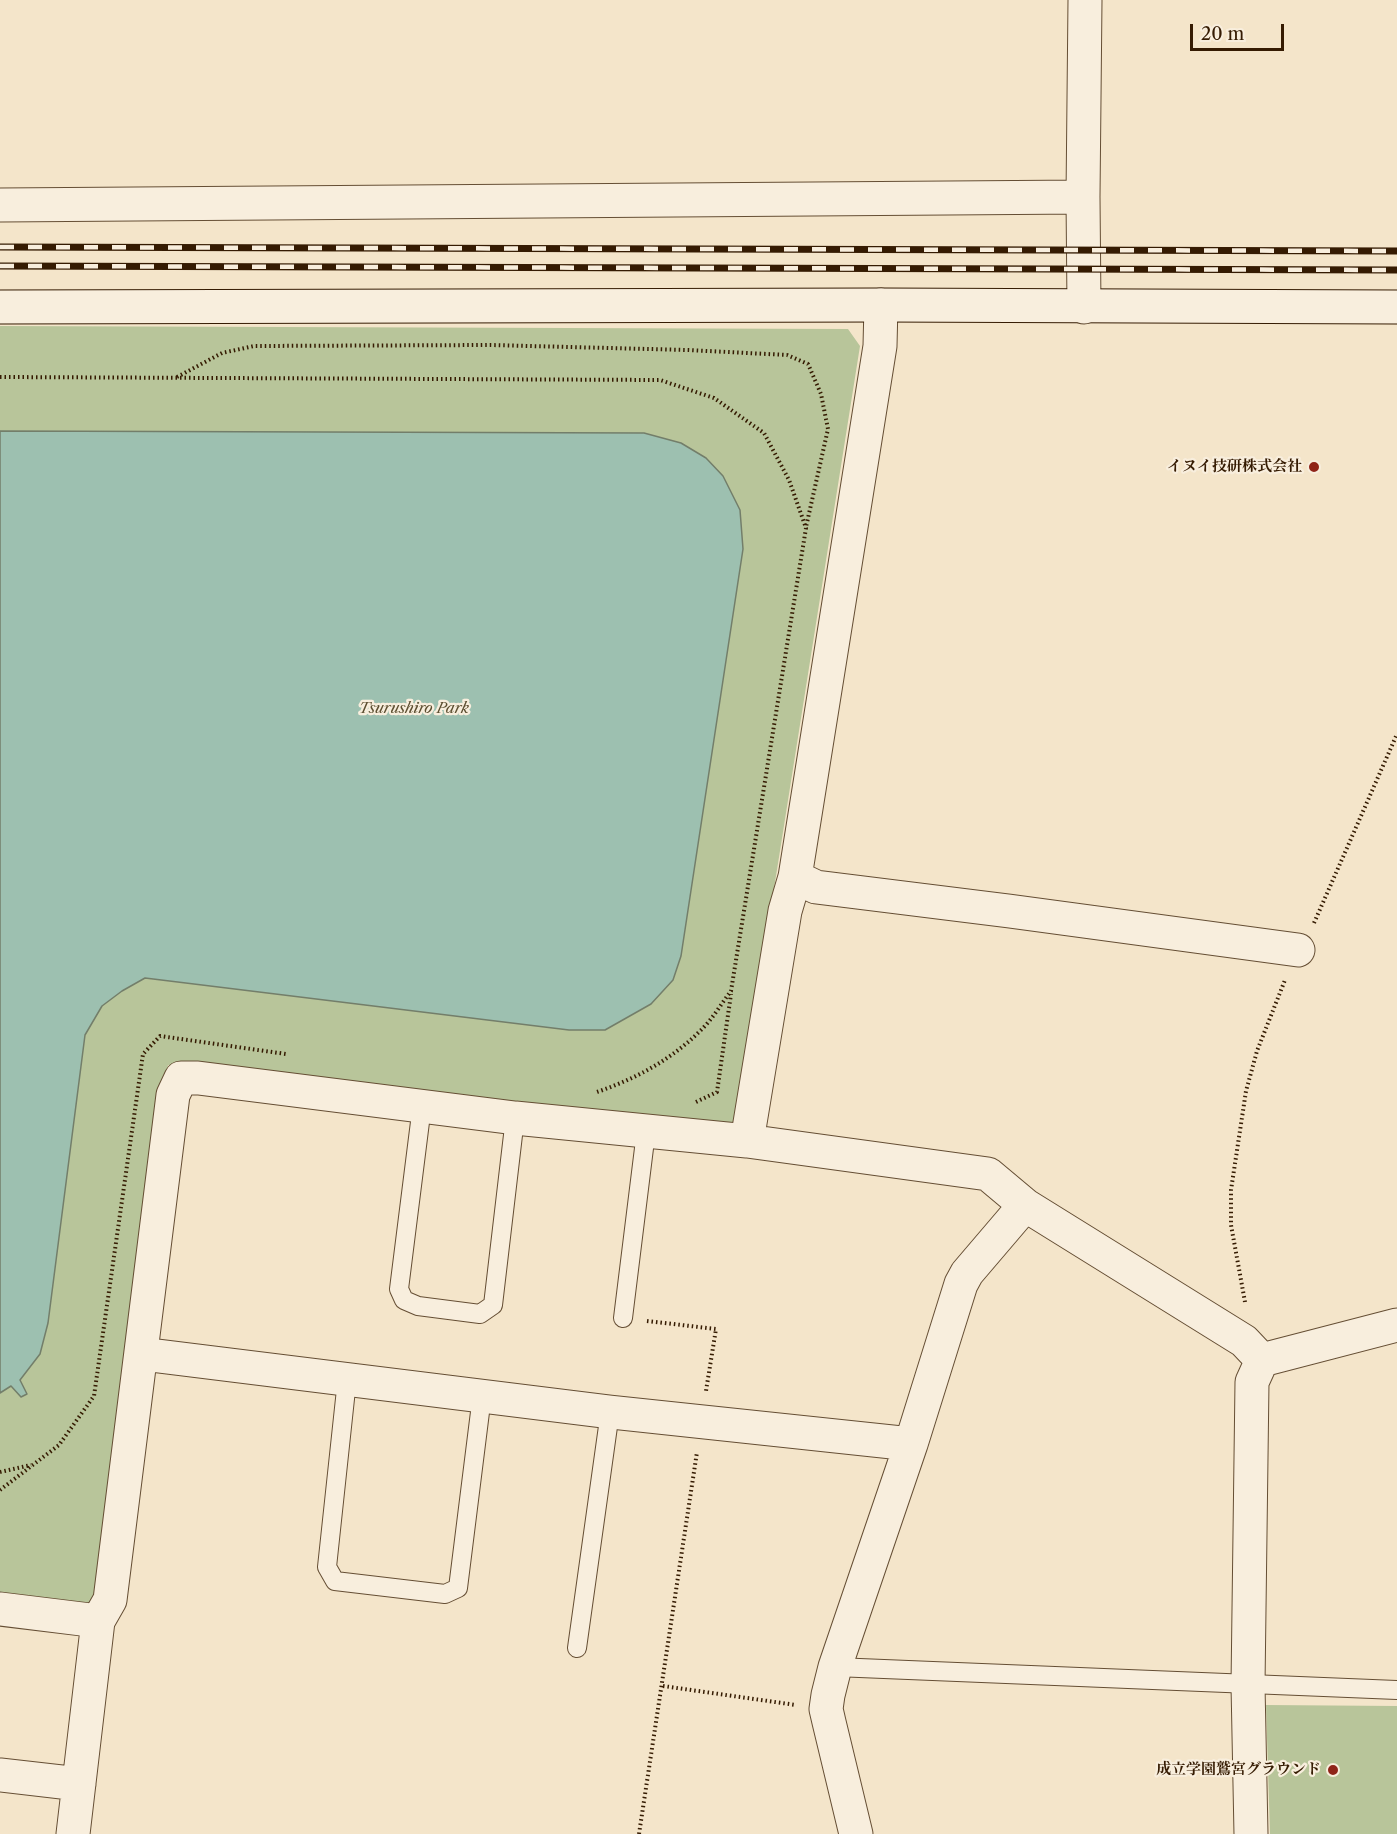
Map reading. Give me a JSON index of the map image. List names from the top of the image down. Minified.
{"parks":["Tsurushiro Park"],"places":["イヌイ技研株式会社","成立学園鷲宮グラウンド"],"scale_bar":"20 m"}
